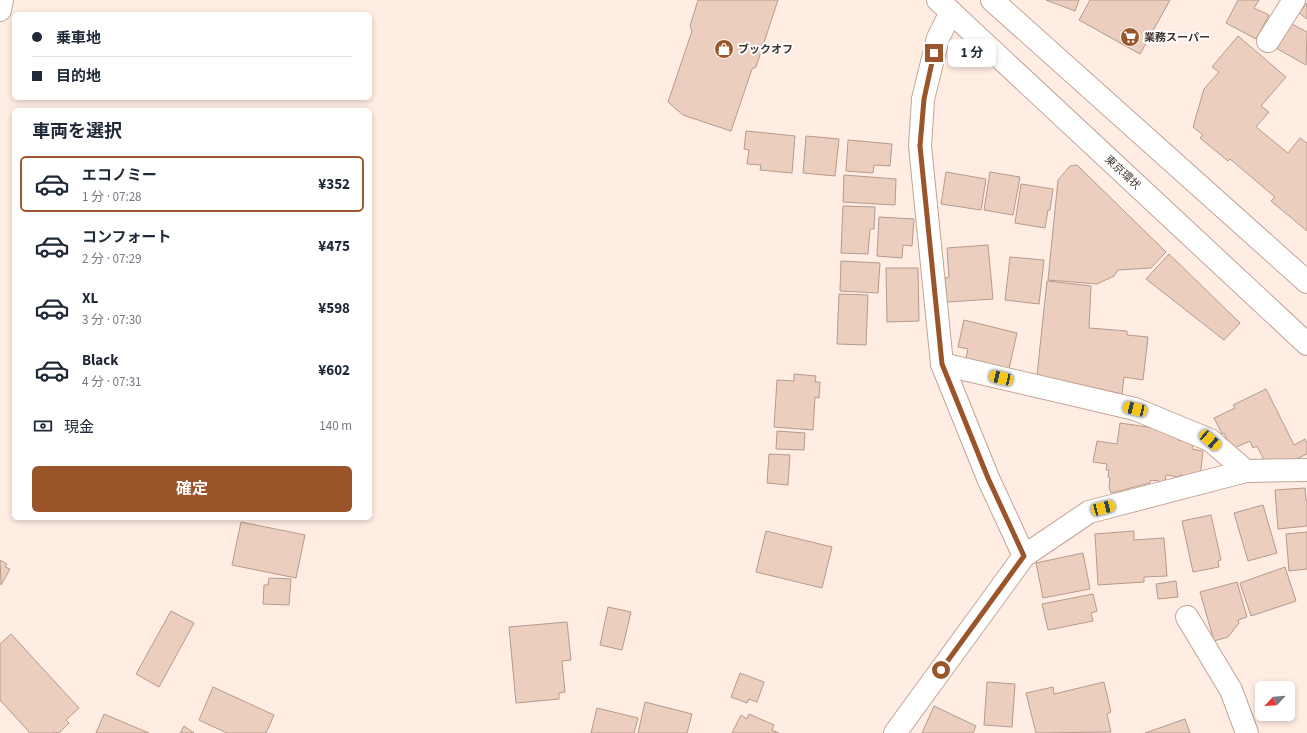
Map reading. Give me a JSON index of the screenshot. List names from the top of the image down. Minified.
{"streets":{"main road":["東京環状"]},"places":{"supermarket":["業務スーパー"],"shop":["ブックオフ"]},"north":"bottom left","page":{"banner":["乗車地","目的地"],"bubble":"1 分","heading":"車両を選択","list":[{"name":"エコノミー","note":"1 分 · 07:28","value":"¥352"},{"name":"コンフォート","note":"2 分 · 07:29","value":"¥475"},{"name":"XL","note":"3 分 · 07:30","value":"¥598"},{"name":"Black","note":"4 分 · 07:31","value":"¥602"}],"pay":["現金","140 m"],"buttons":"確定"}}
